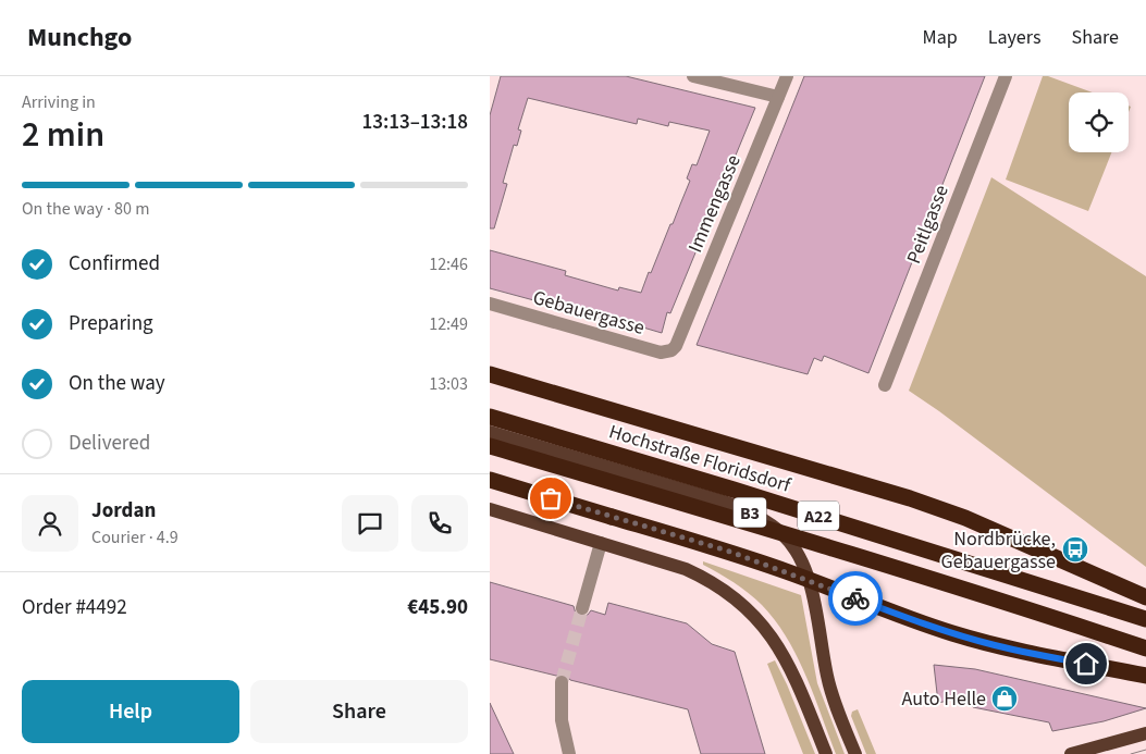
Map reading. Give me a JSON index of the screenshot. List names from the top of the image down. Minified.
{"streets":{"highway":["Hochstraße Floridsdorf","A22"],"main road":["B3"],"street":["Immengasse","Peitlgasse","Gebauergasse"]},"crossings":[["Immengasse","Gebauergasse"]],"places":{"bus stop":["Nordbrücke, Gebauergasse"],"shop":["Auto Helle"]},"page":{"header":"Munchgo","nav":["Map","Layers","Share"],"heading":["2 min","Arriving in","13:13–13:18"],"panel":["Jordan","Courier · 4.9","Order #4492","€45.90"],"bar":"On the way · 80 m","list":[["Confirmed","12:46"],["Preparing","12:49"],["On the way","13:03"],"Delivered"],"buttons":["Help","Share"]}}
